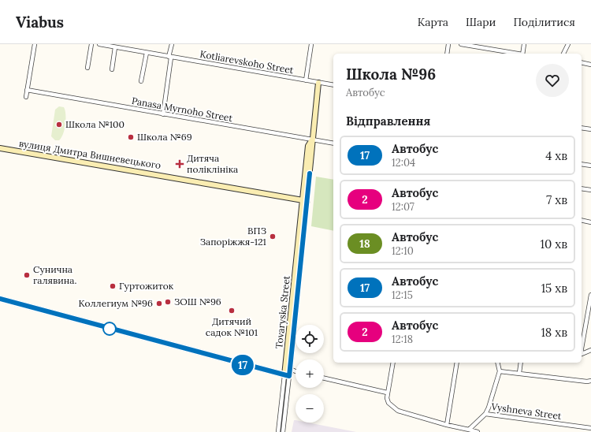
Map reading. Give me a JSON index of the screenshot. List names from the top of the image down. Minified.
{"streets":{"street":["Kotliarevskoho Street","Panasa Myrnoho Street","вулиця Дмитра Вишневецького","Tovaryska Street","Vyshneva Street"]},"crossings":[["вулиця Дмитра Вишневецького","Tovaryska Street"]],"places":{"other":["Школа №100","Школа №69","ВПЗ Запоріжжя-121","Сунична галявина.","Гуртожиток","ЗОШ №96","Коллегиум №96","Дитячий садок №101"],"health":["Дитяча поліклініка"]},"lines":["bus line 17"],"page":{"header":"Viabus","nav":["Карта","Шари","Поділитися"],"on_map":"17","heading":[["Школа №96","Автобус"],"Відправлення"],"list":[{"mark":"17","name":"Автобус","note":"12:04","value":"4 хв"},{"mark":"2","name":"Автобус","note":"12:07","value":"7 хв"},{"mark":"18","name":"Автобус","note":"12:10","value":"10 хв"},{"mark":"17","name":"Автобус","note":"12:15","value":"15 хв"},{"mark":"2","name":"Автобус","note":"12:18","value":"18 хв"}],"map_buttons":["+","−"]}}
